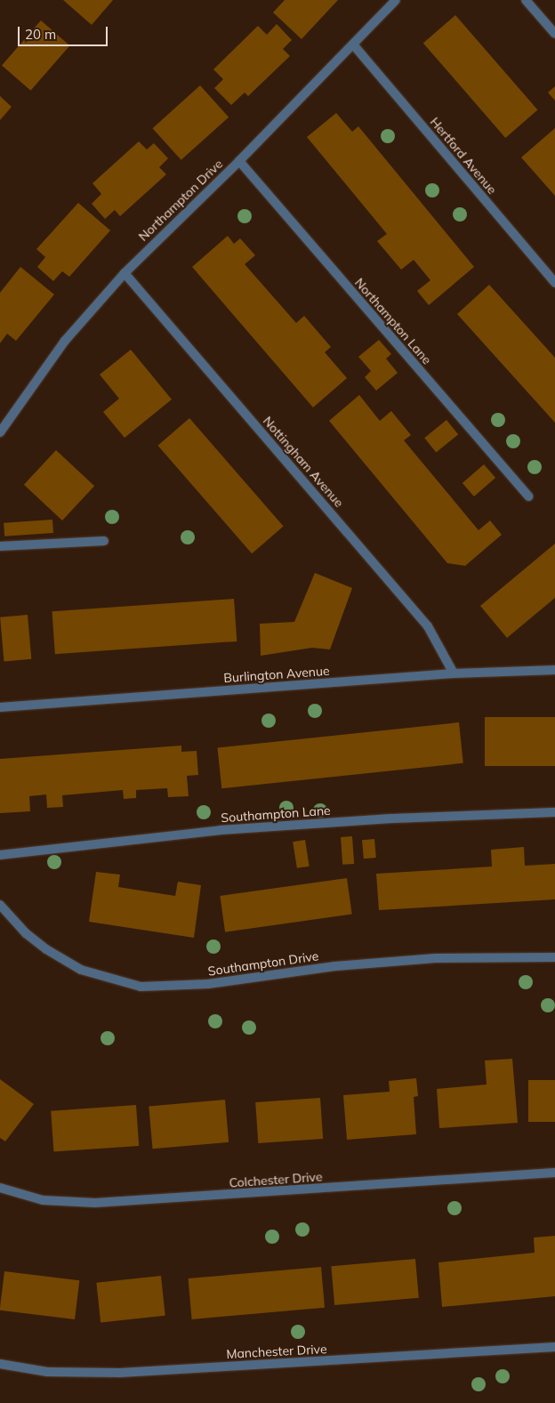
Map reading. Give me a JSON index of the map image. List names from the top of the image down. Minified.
{"streets":{"street":["Hertford Avenue","Northampton Drive","Northampton Lane","Nottingham Avenue","Burlington Avenue","Southampton Lane","Southampton Drive","Colchester Drive","Manchester Drive"]},"crossings":[["Hertford Avenue","Northampton Drive"],["Northampton Drive","Northampton Lane"],["Northampton Drive","Nottingham Avenue"],["Nottingham Avenue","Burlington Avenue"]],"scale_bar":"20 m"}
